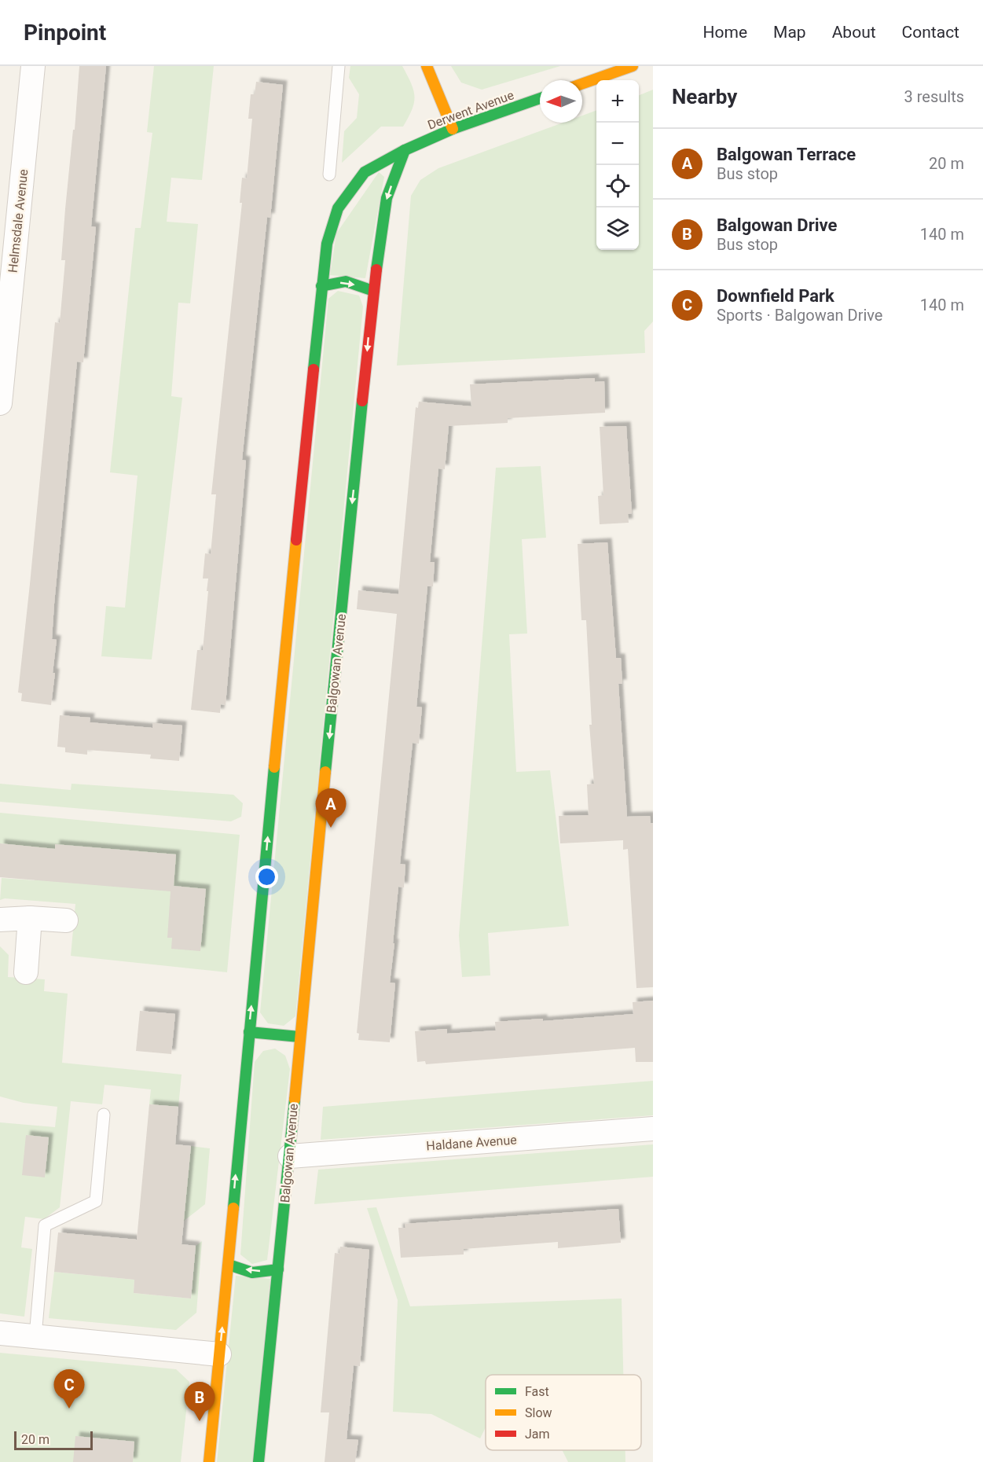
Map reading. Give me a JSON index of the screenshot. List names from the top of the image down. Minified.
{"streets":{"street":["Derwent Avenue","Helmsdale Avenue","Balgowan Avenue","Haldane Avenue"]},"crossings":[["Derwent Avenue","Balgowan Avenue"],["Balgowan Avenue","Haldane Avenue"]],"legend":["Fast","Slow","Jam"],"scale_bar":"20 m","north":"left","page":{"header":"Pinpoint","nav":["Home","Map","About","Contact"],"heading":["Nearby","3 results"],"map_buttons":["+","−"],"list":[{"mark":"A","name":"Balgowan Terrace","note":"Bus stop","value":"20 m"},{"mark":"B","name":"Balgowan Drive","note":"Bus stop","value":"140 m"},{"mark":"C","name":"Downfield Park","note":"Sports · Balgowan Drive","value":"140 m"}],"pins":["A","C","B"],"scale":"20 m"}}
